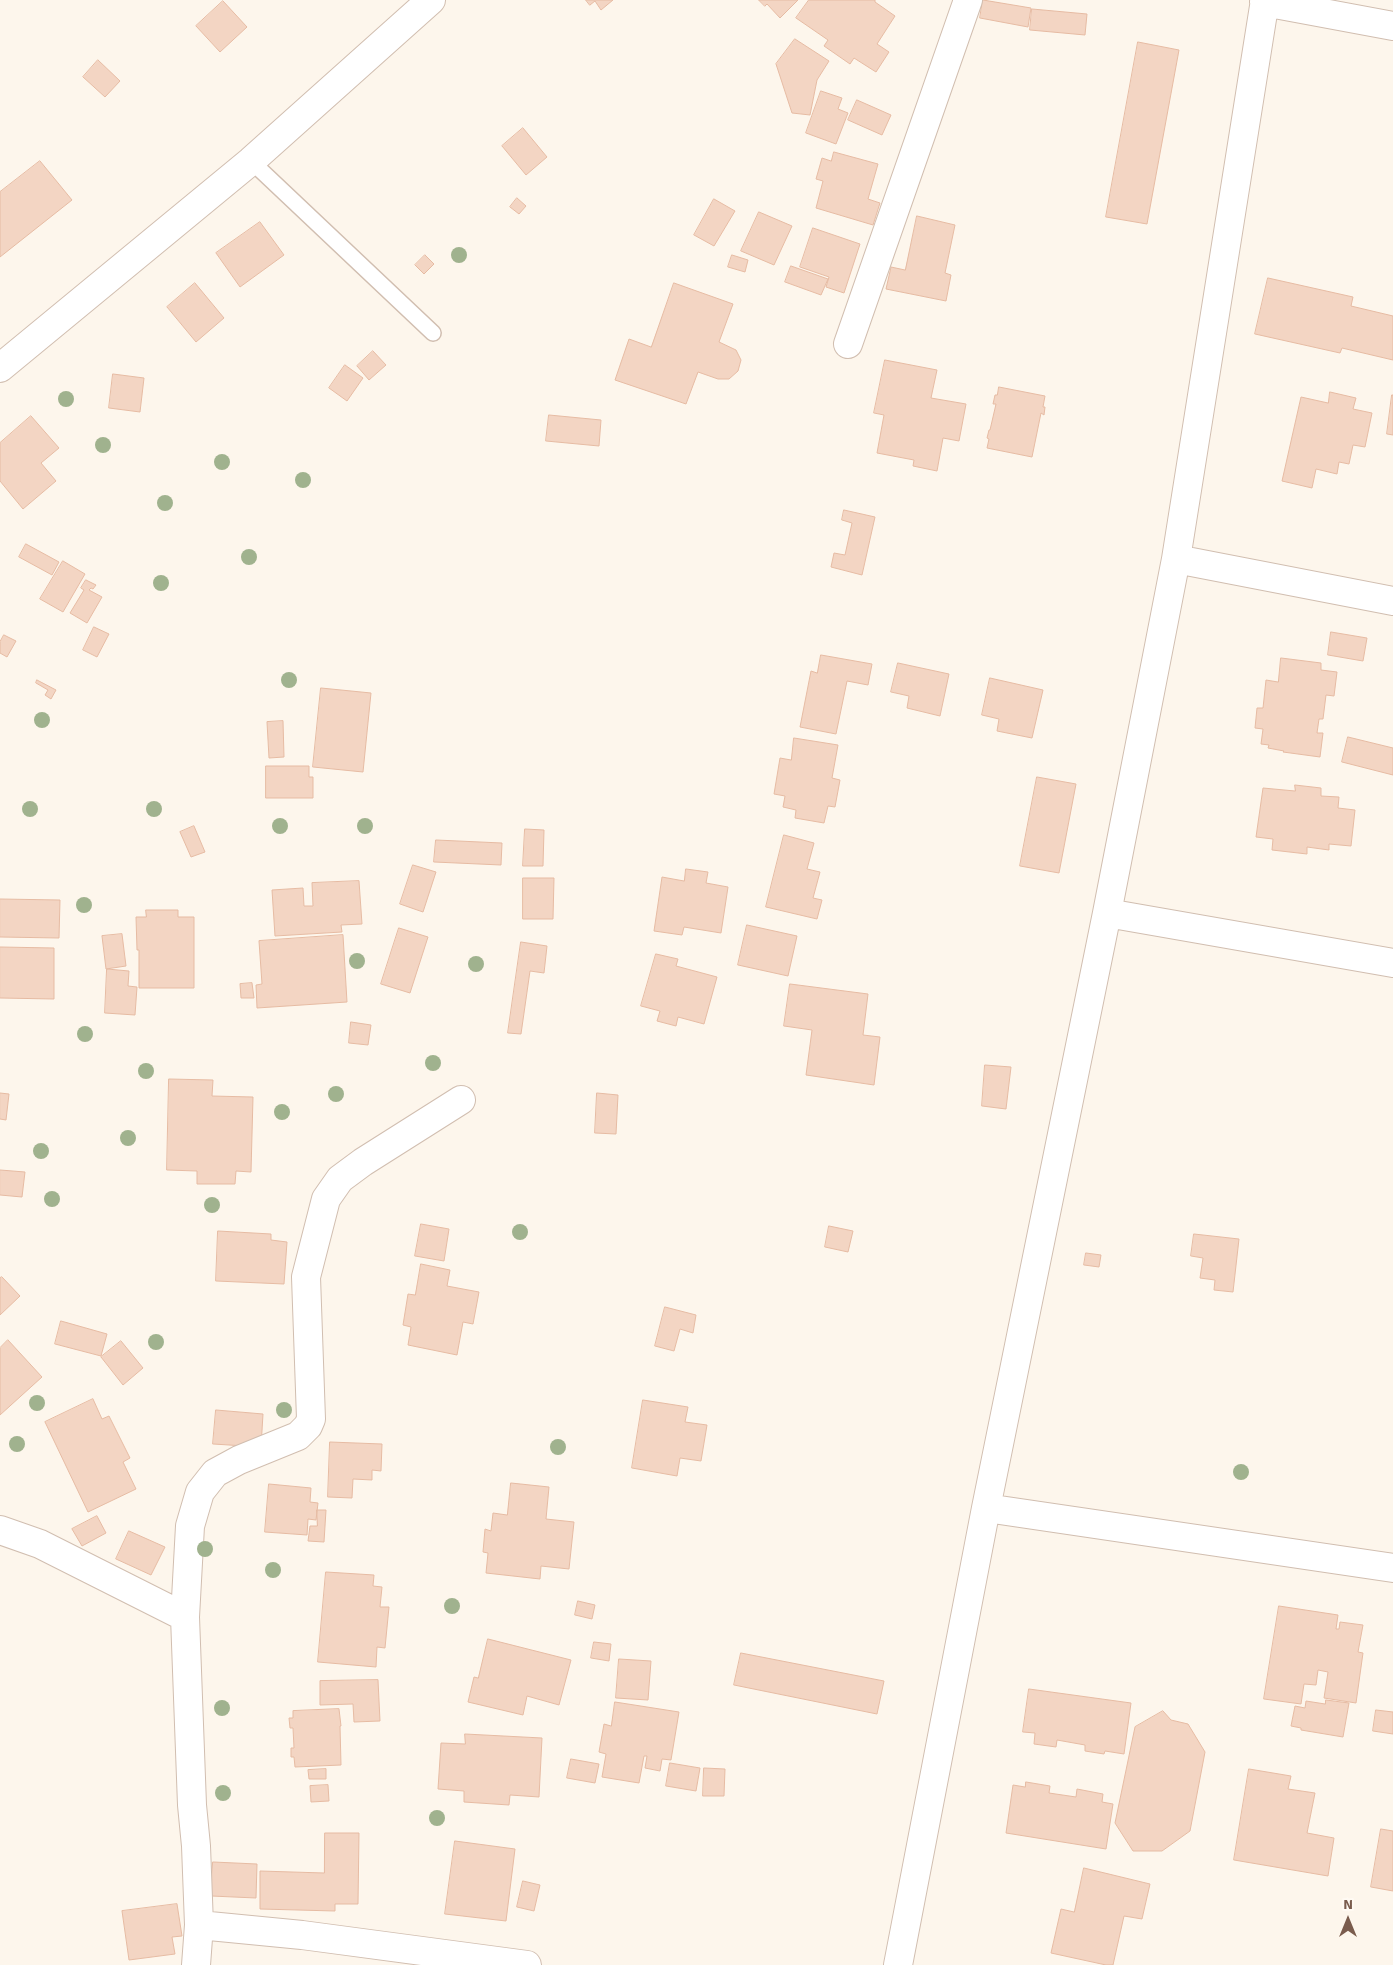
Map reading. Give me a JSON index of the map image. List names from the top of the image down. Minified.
{"north":"top"}
